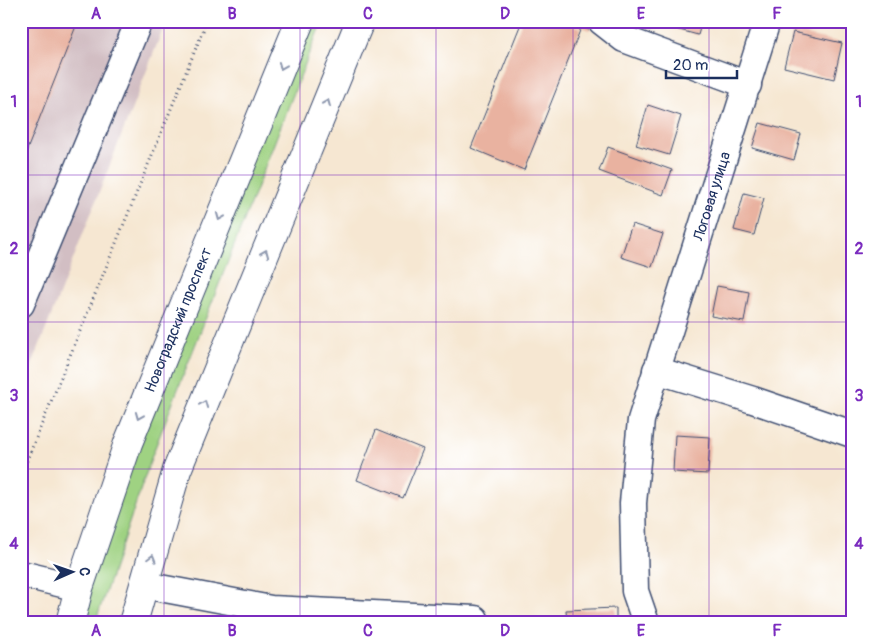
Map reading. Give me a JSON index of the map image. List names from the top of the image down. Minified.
{"streets":{"main road":["Новоградский проспект"],"street":["Логовая улица"]},"scale_bar":"20 m","north":"right","grid":{"columns":["A","B","C","D","E","F"],"rows":["1","2","3","4"]}}
